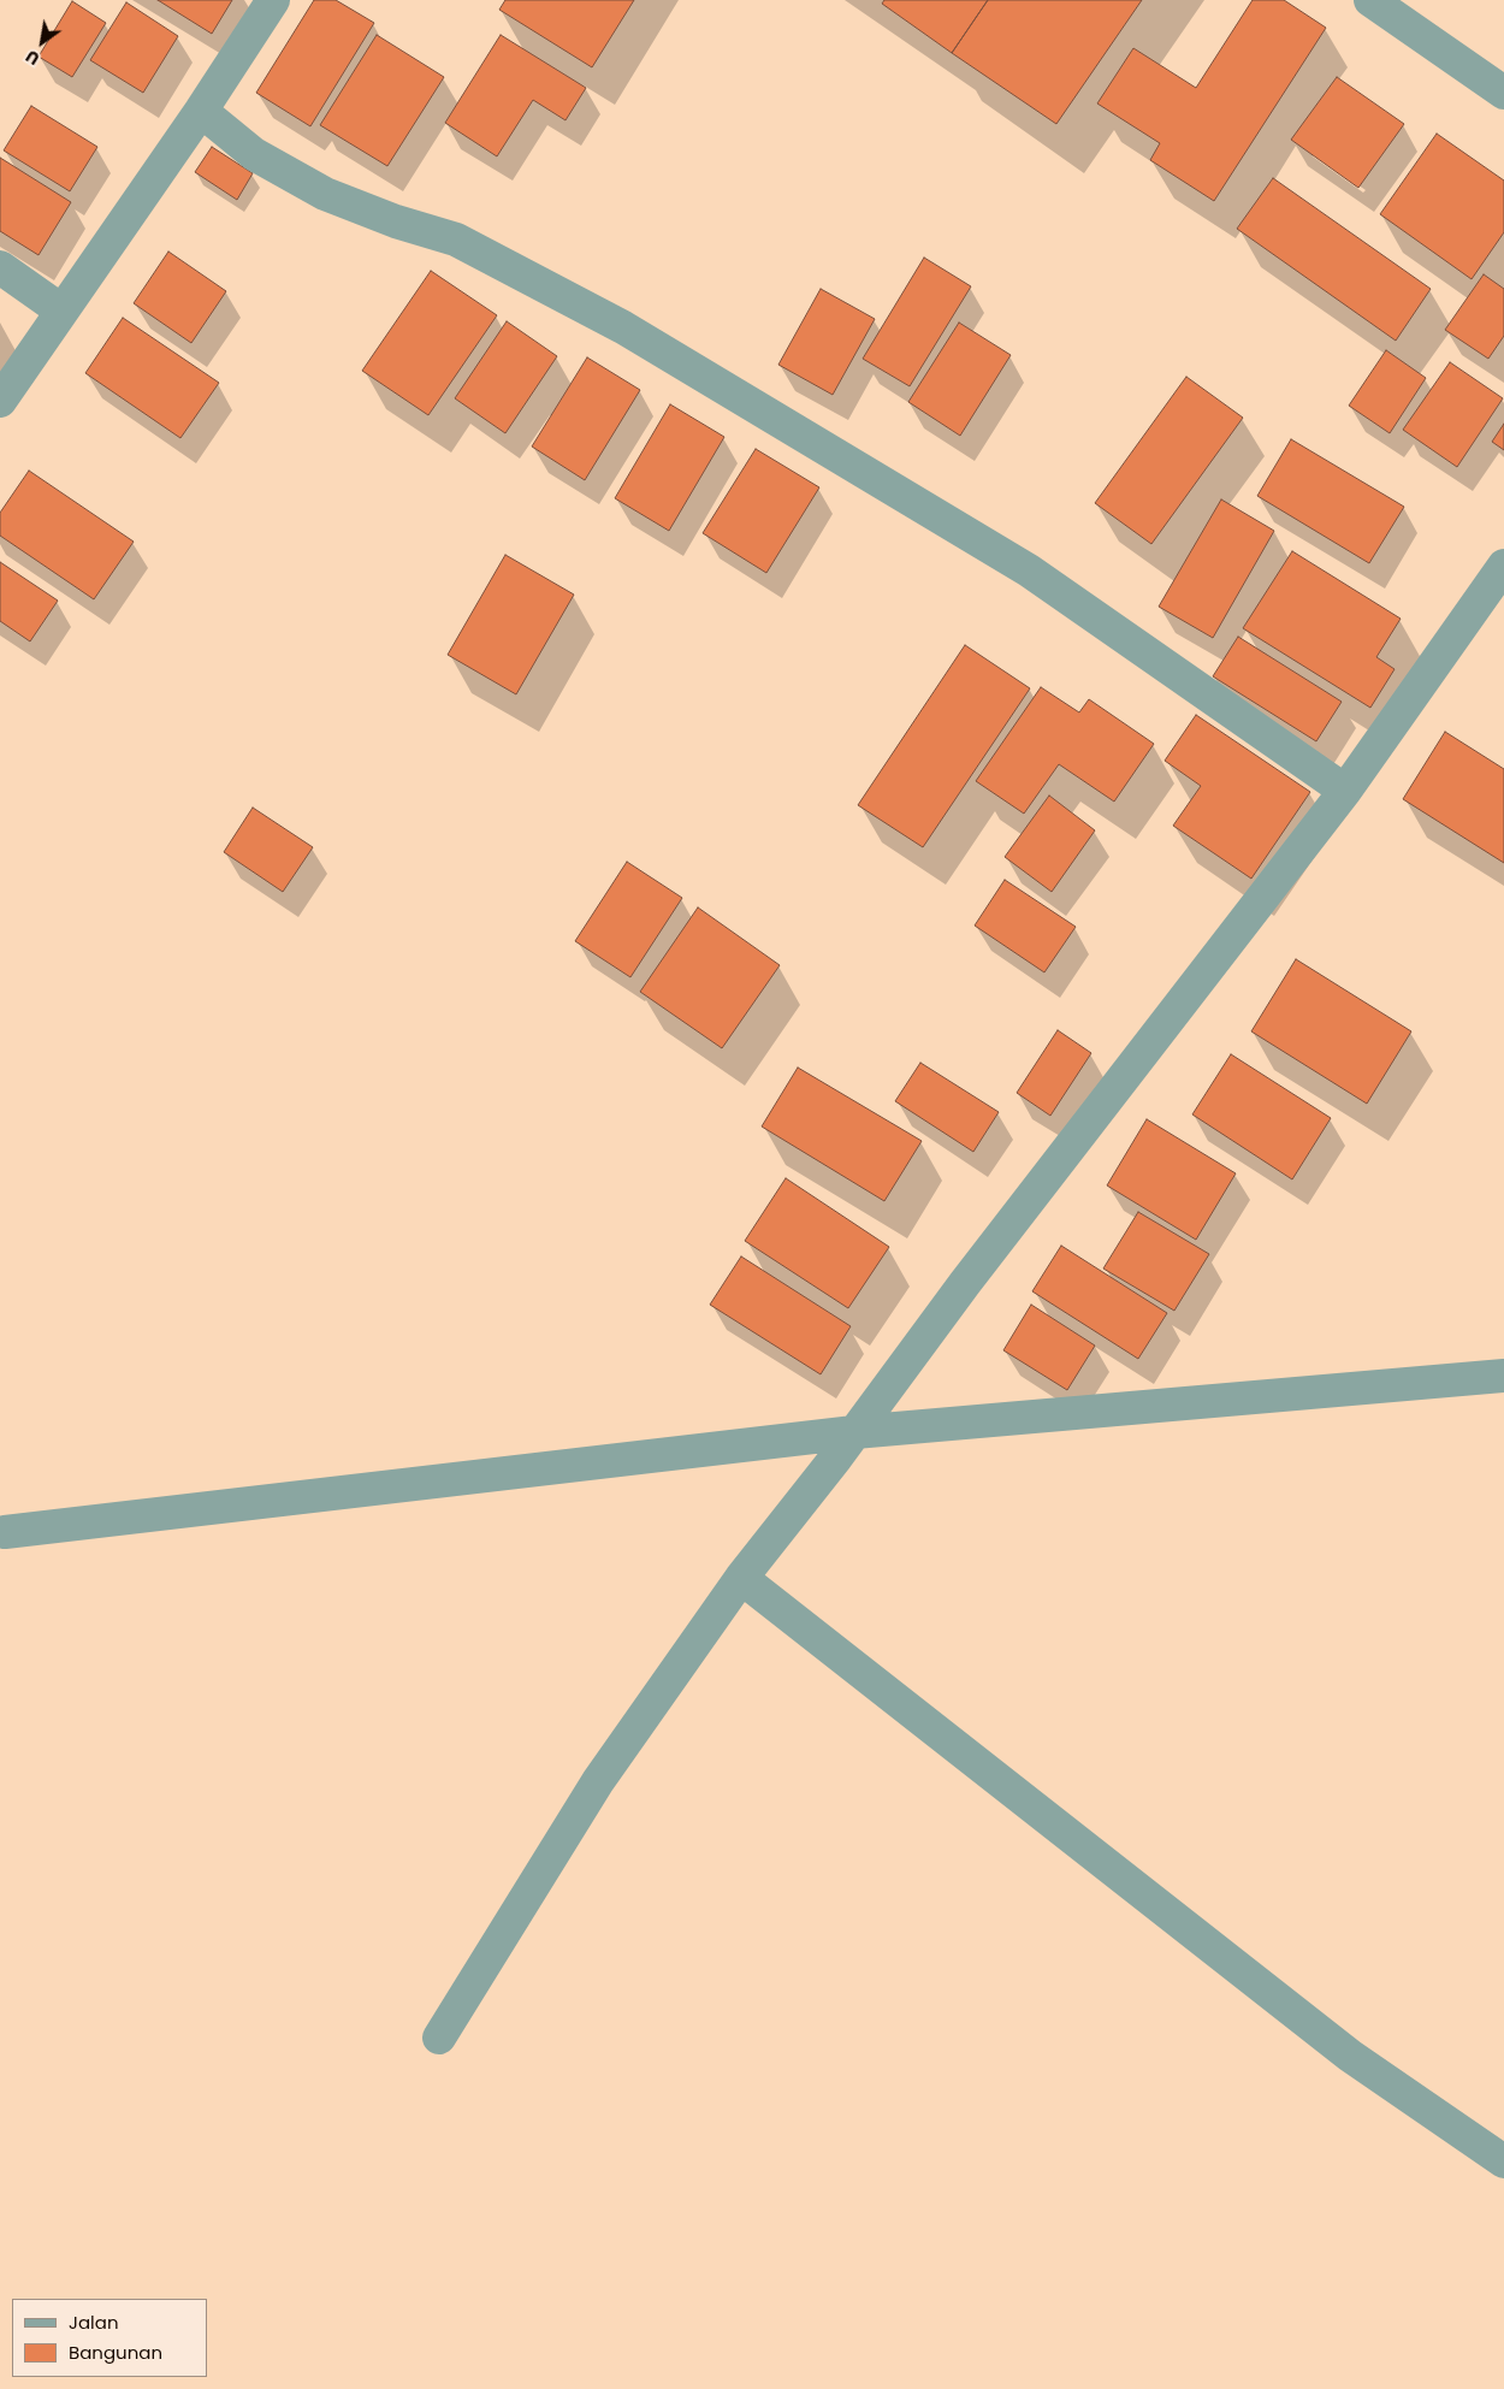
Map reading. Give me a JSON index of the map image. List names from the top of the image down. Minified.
{"legend":["Jalan","Bangunan"],"north":"bottom left"}
